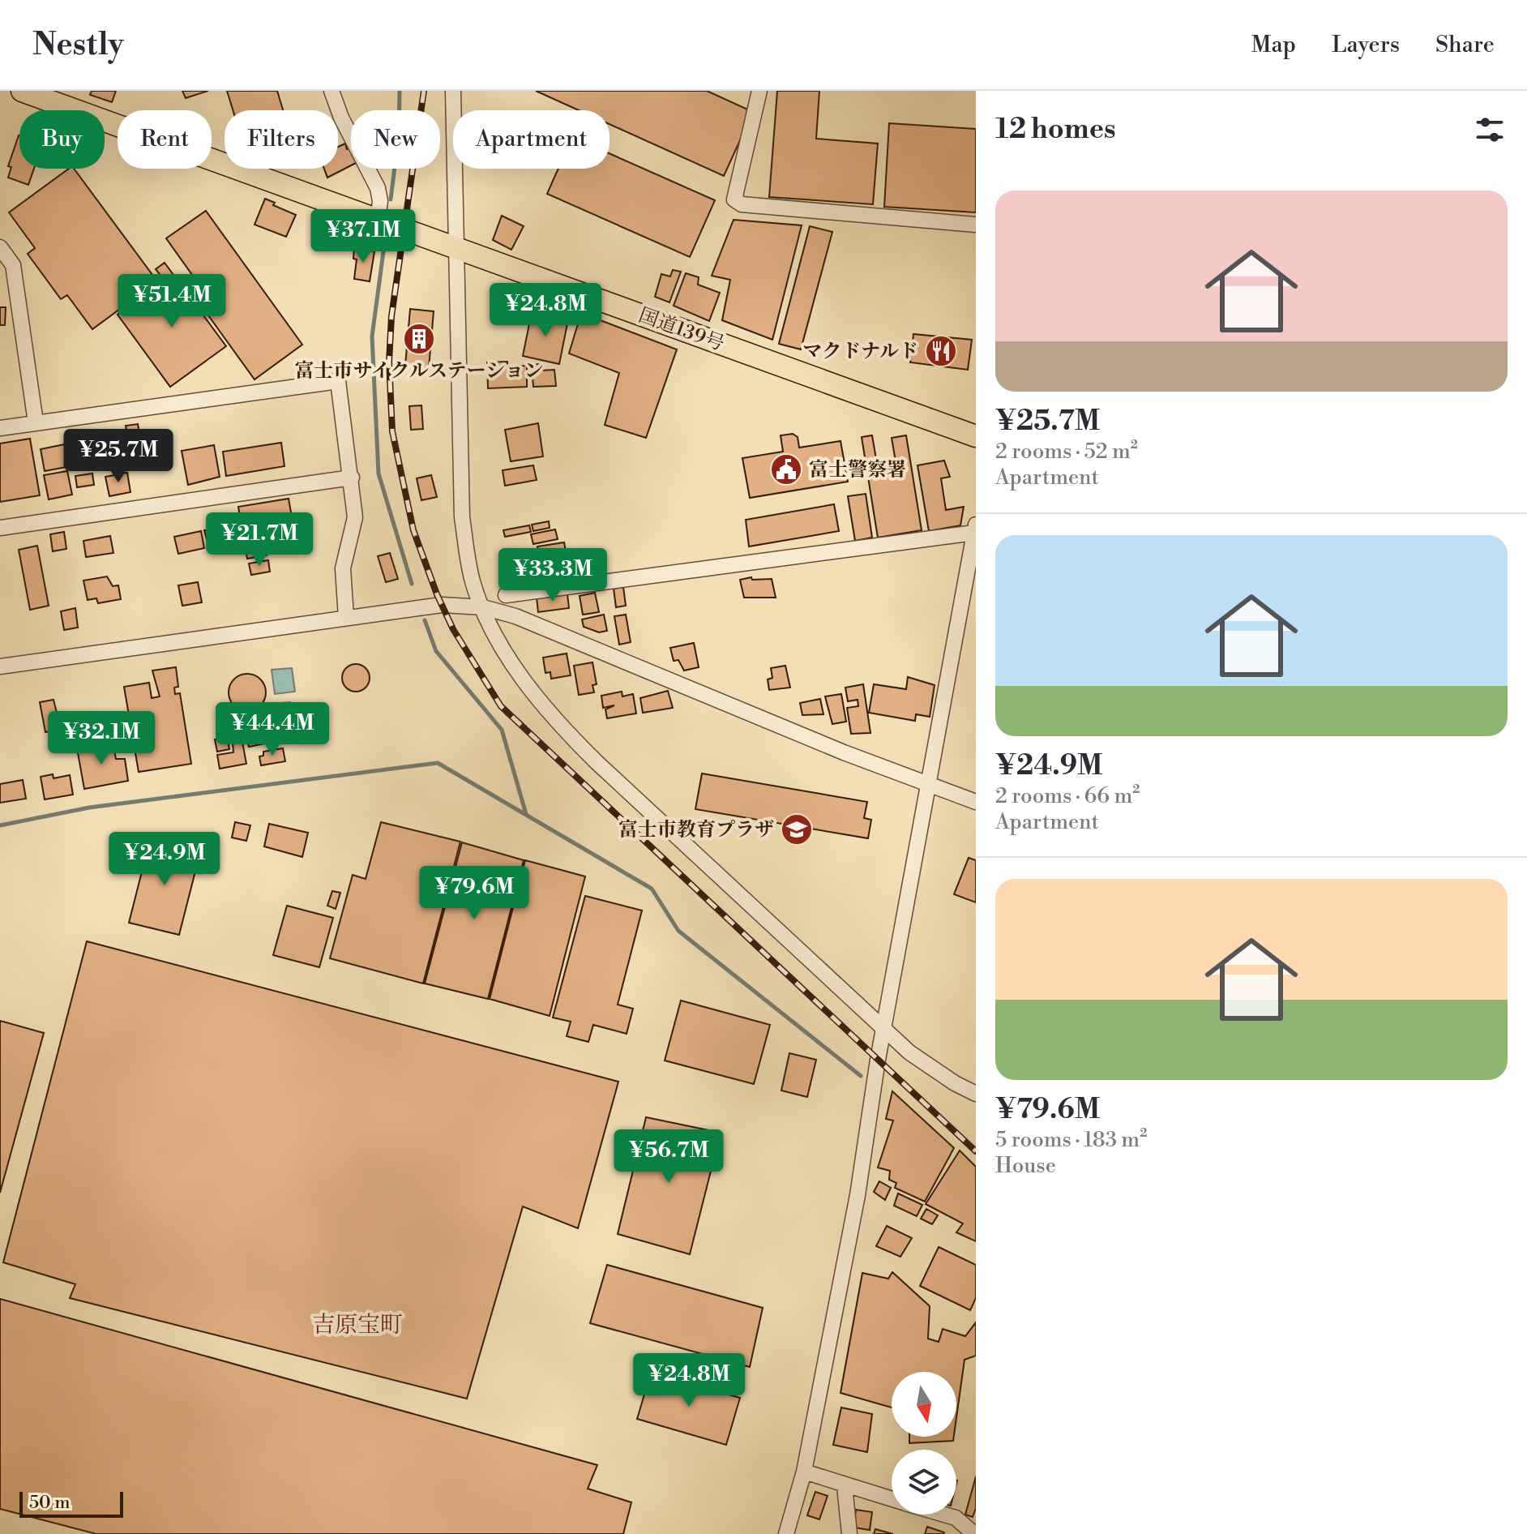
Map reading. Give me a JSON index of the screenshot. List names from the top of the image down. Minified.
{"streets":{"highway":["国道139号"]},"districts":["吉原宝町"],"places":{"building":["富士市サイクルステーション"],"restaurant":["マクドナルド"],"public building":["富士警察署"],"school or university":["富士市教育プラザ"]},"scale_bar":"50 m","north":"bottom","page":{"header":"Nestly","nav":["Map","Layers","Share"],"heading":"12 homes","chip":["Buy","Rent","Filters","New","Apartment"],"list":[{"name":"¥25.7M","note":"2 rooms · 52 m² · Apartment"},{"name":"¥24.9M","note":"2 rooms · 66 m² · Apartment"},{"name":"¥79.6M","note":"5 rooms · 183 m² · House"}],"price":["¥37.1M","¥51.4M","¥24.8M","¥25.7M","¥21.7M","¥33.3M","¥44.4M","¥32.1M","¥24.9M","¥79.6M","¥56.7M","¥24.8M"],"scale":"50 m"}}
